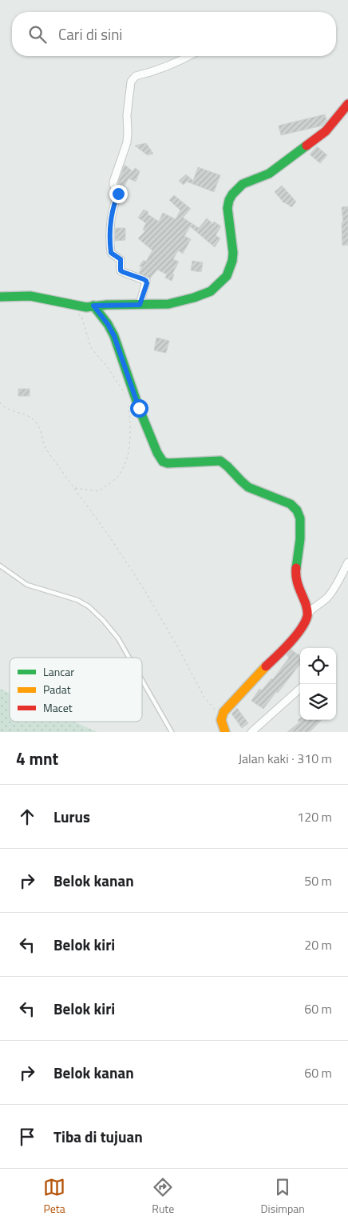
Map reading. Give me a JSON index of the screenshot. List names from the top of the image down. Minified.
{"legend":["Lancar","Padat","Macet"],"page":{"search":"Cari di sini","heading":["4 mnt","Jalan kaki · 310 m"],"list":[["Lurus","120 m"],["Belok kanan","50 m"],["Belok kiri","20 m"],["Belok kiri","60 m"],["Belok kanan","60 m"],"Tiba di tujuan"],"nav":["Peta","Rute","Disimpan"]}}
